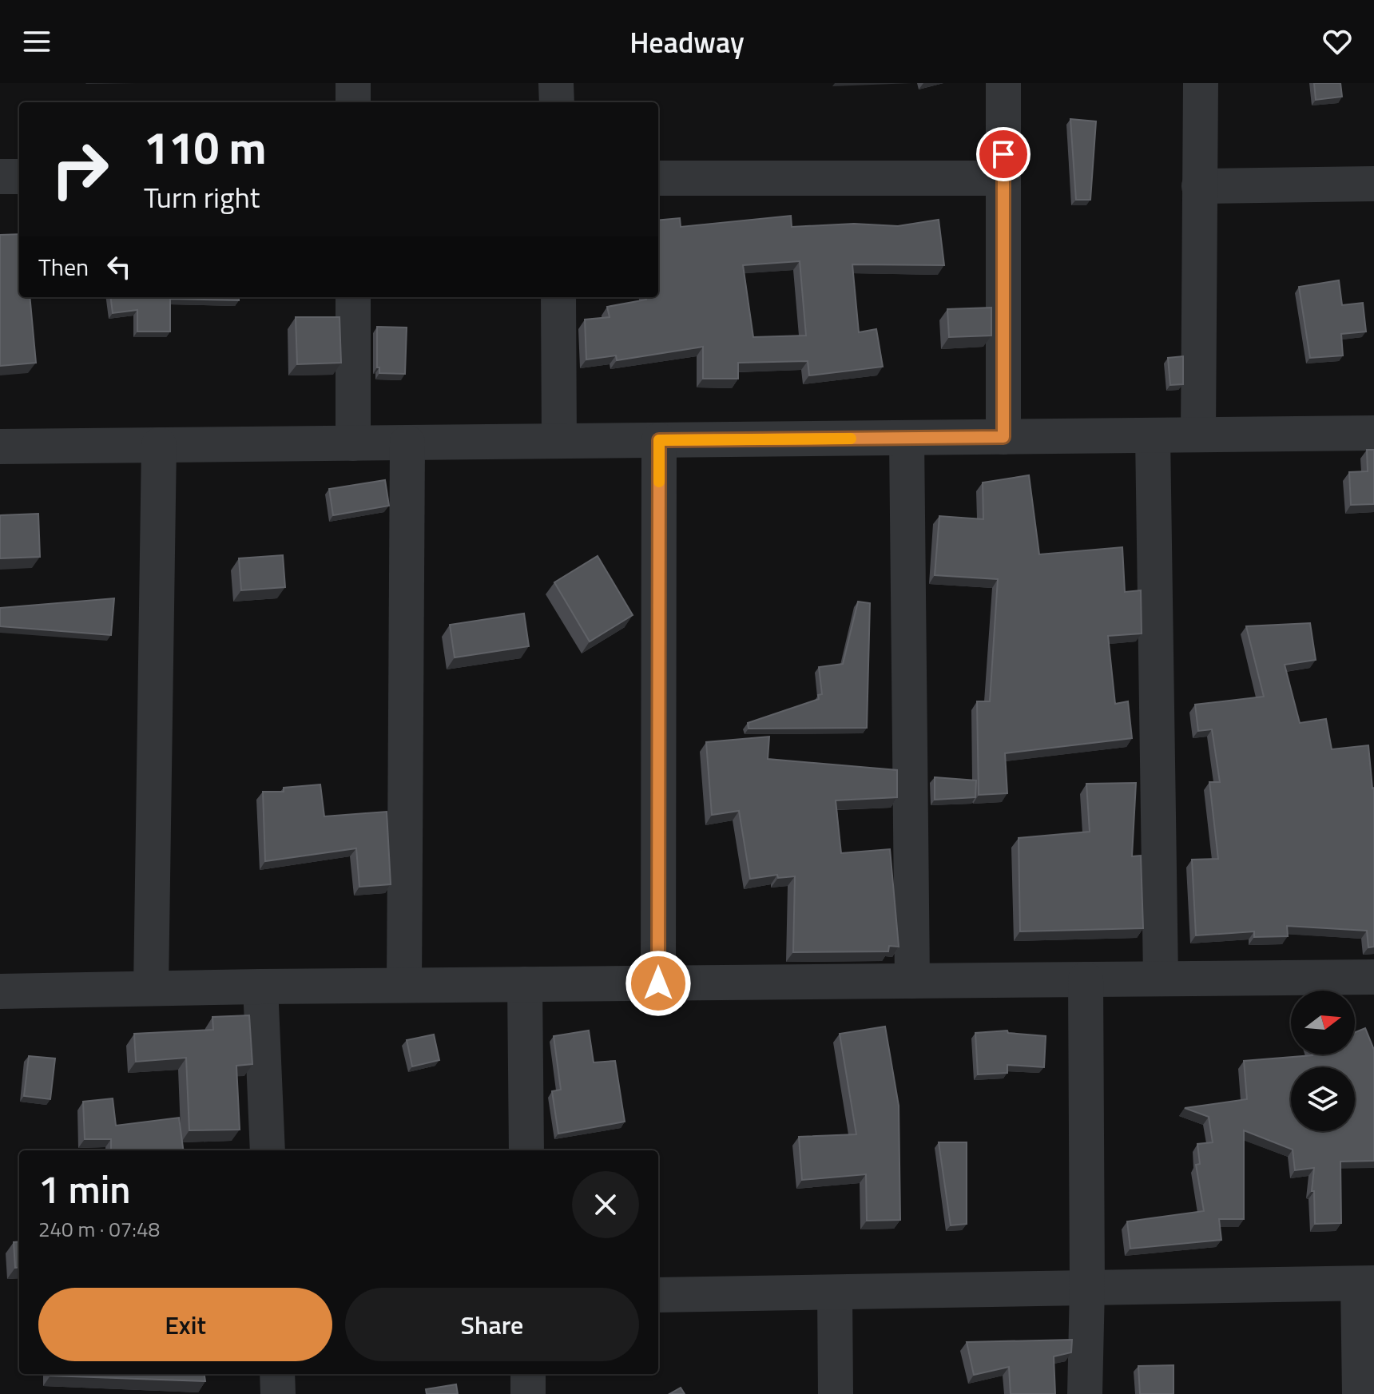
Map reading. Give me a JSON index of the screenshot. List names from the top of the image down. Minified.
{"north":"right","page":{"header":"Headway","turn":["110 m","Turn right"],"then":"Then","heading":["1 min","240 m · 07:48"],"buttons":["Exit","Share"]}}
